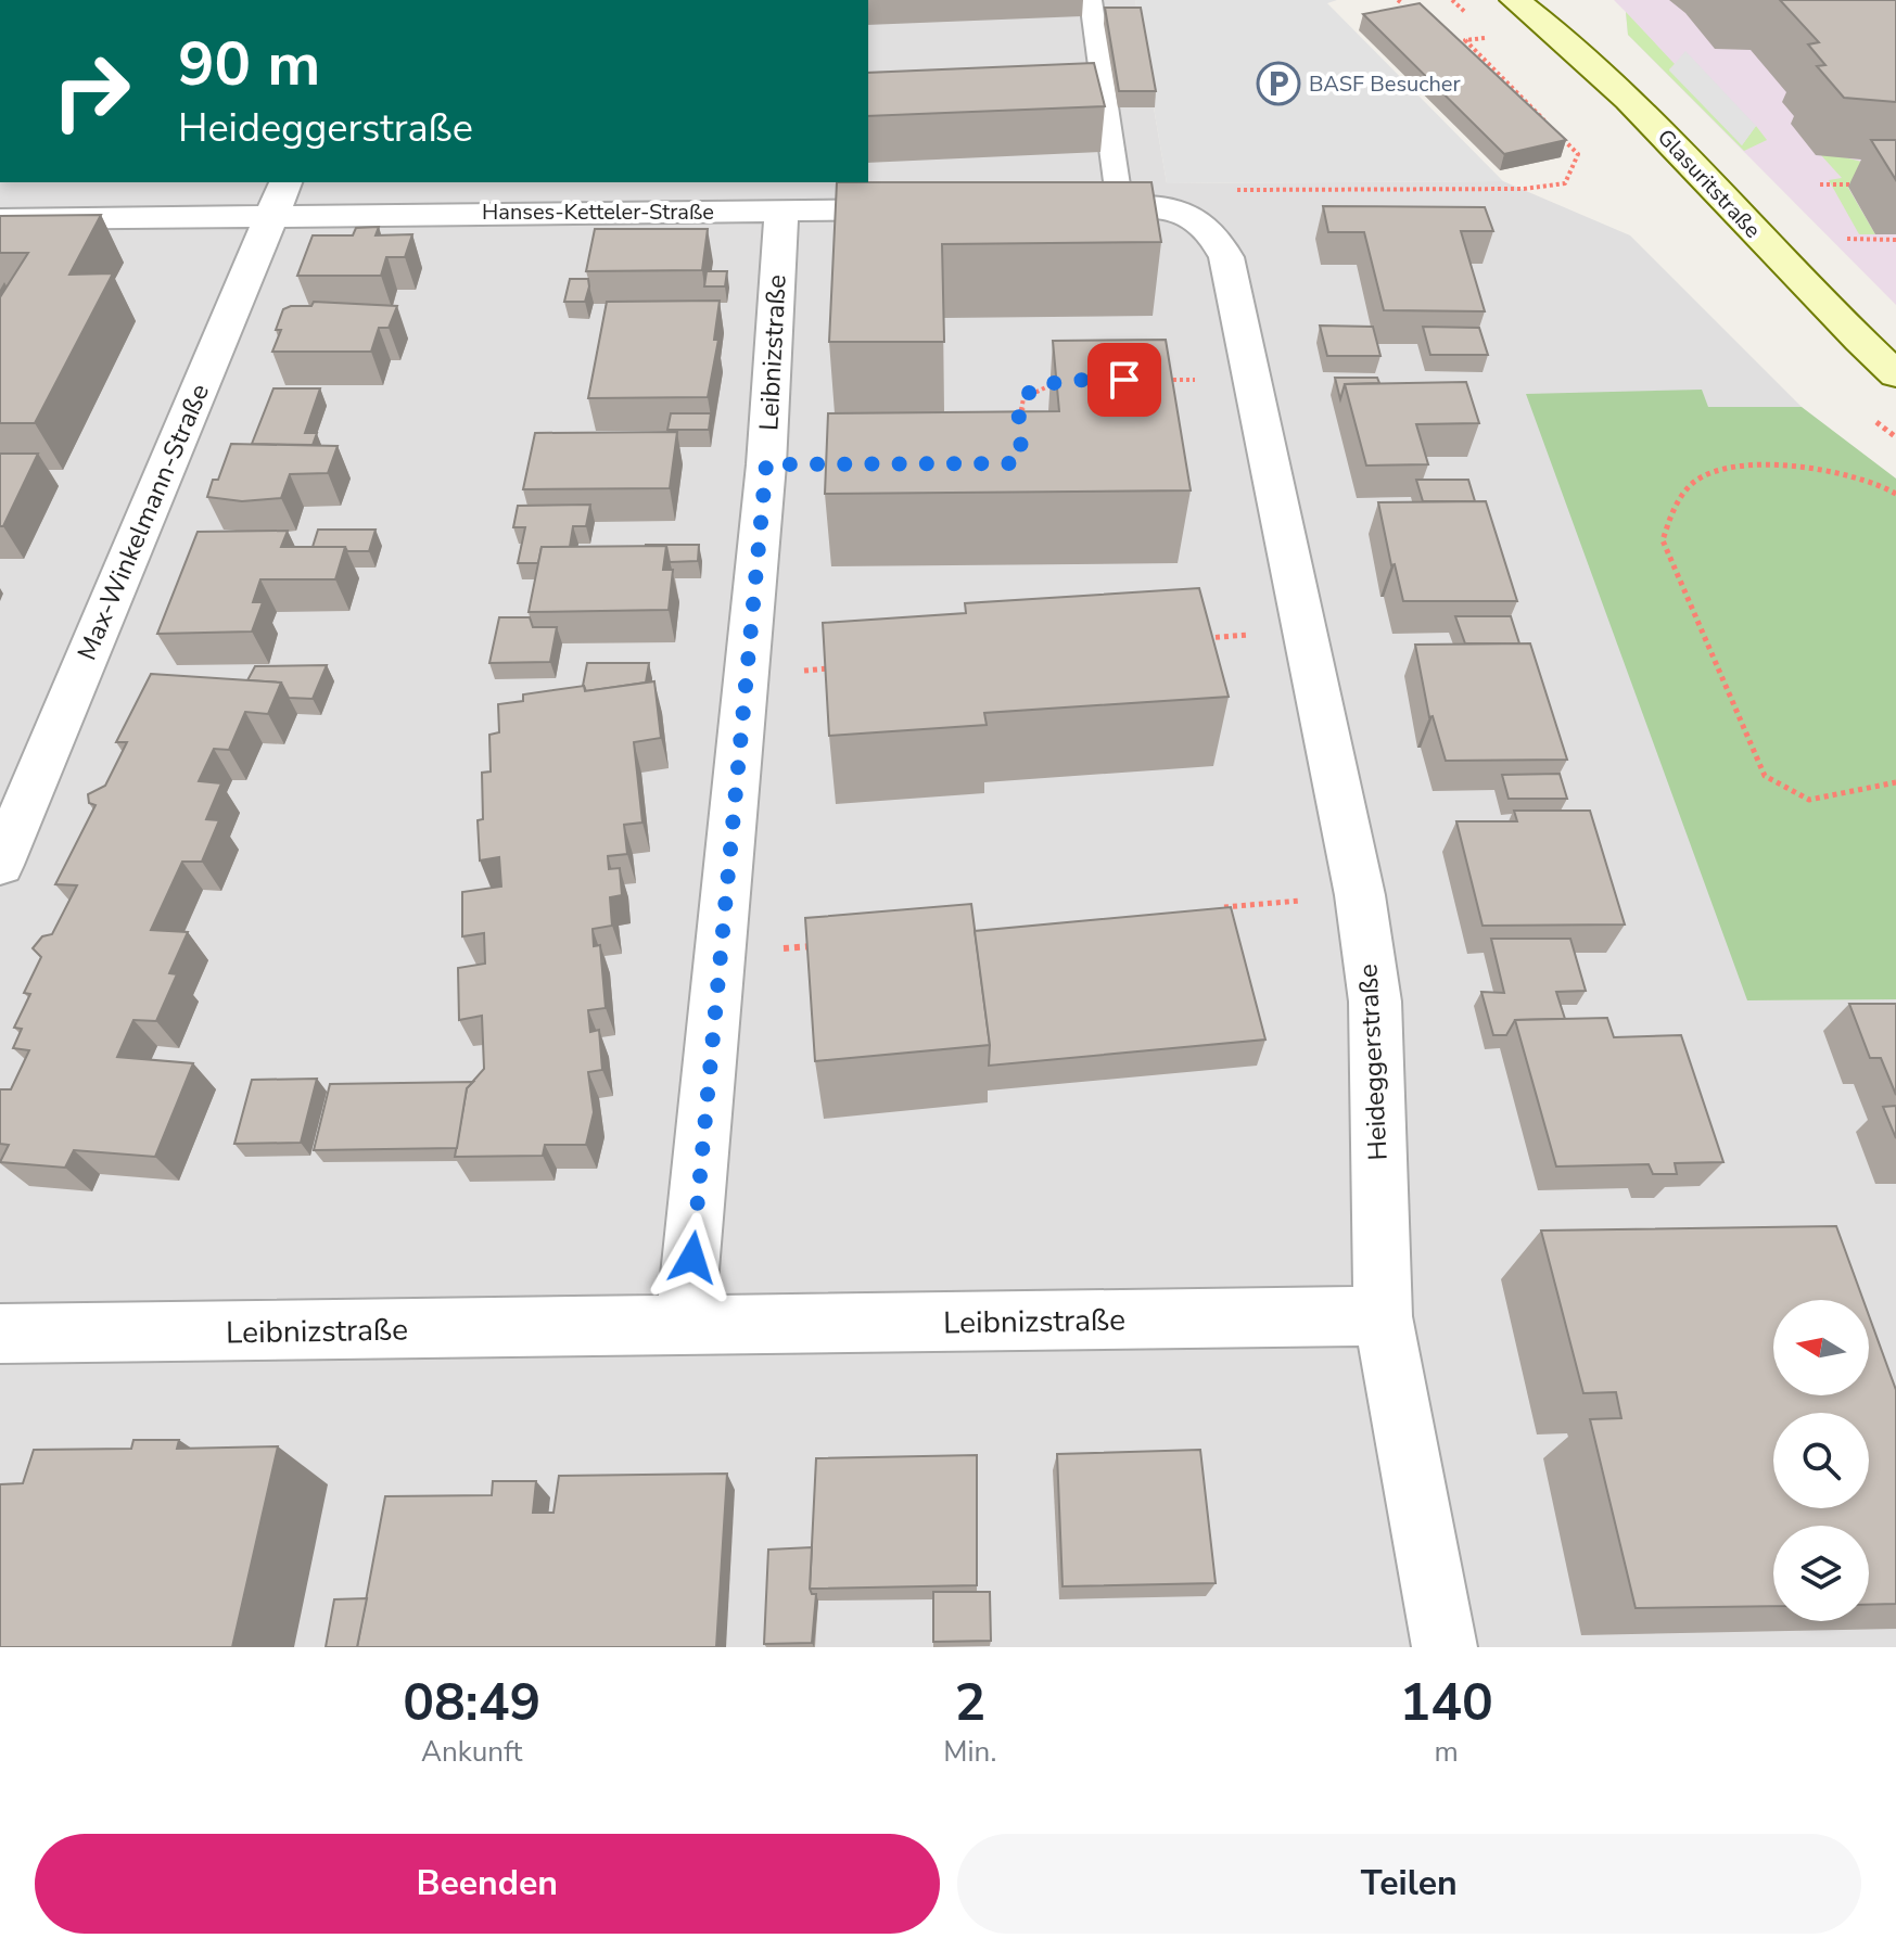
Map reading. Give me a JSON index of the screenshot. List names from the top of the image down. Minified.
{"streets":{"main road":["Glasuritstraße"],"street":["Hanses-Ketteler-Straße","Leibnizstraße","Max-Winkelmann-Straße","Heideggerstraße"]},"crossings":[["Hanses-Ketteler-Straße","Leibnizstraße"],["Hanses-Ketteler-Straße","Max-Winkelmann-Straße"],["Leibnizstraße","Heideggerstraße"]],"places":{"parking":["BASF Besucher"]},"north":"left","page":{"turn":["90 m","Heideggerstraße"],"eta":["08:49","Ankunft","2","Min.","140","m"],"buttons":["Beenden","Teilen"]}}
